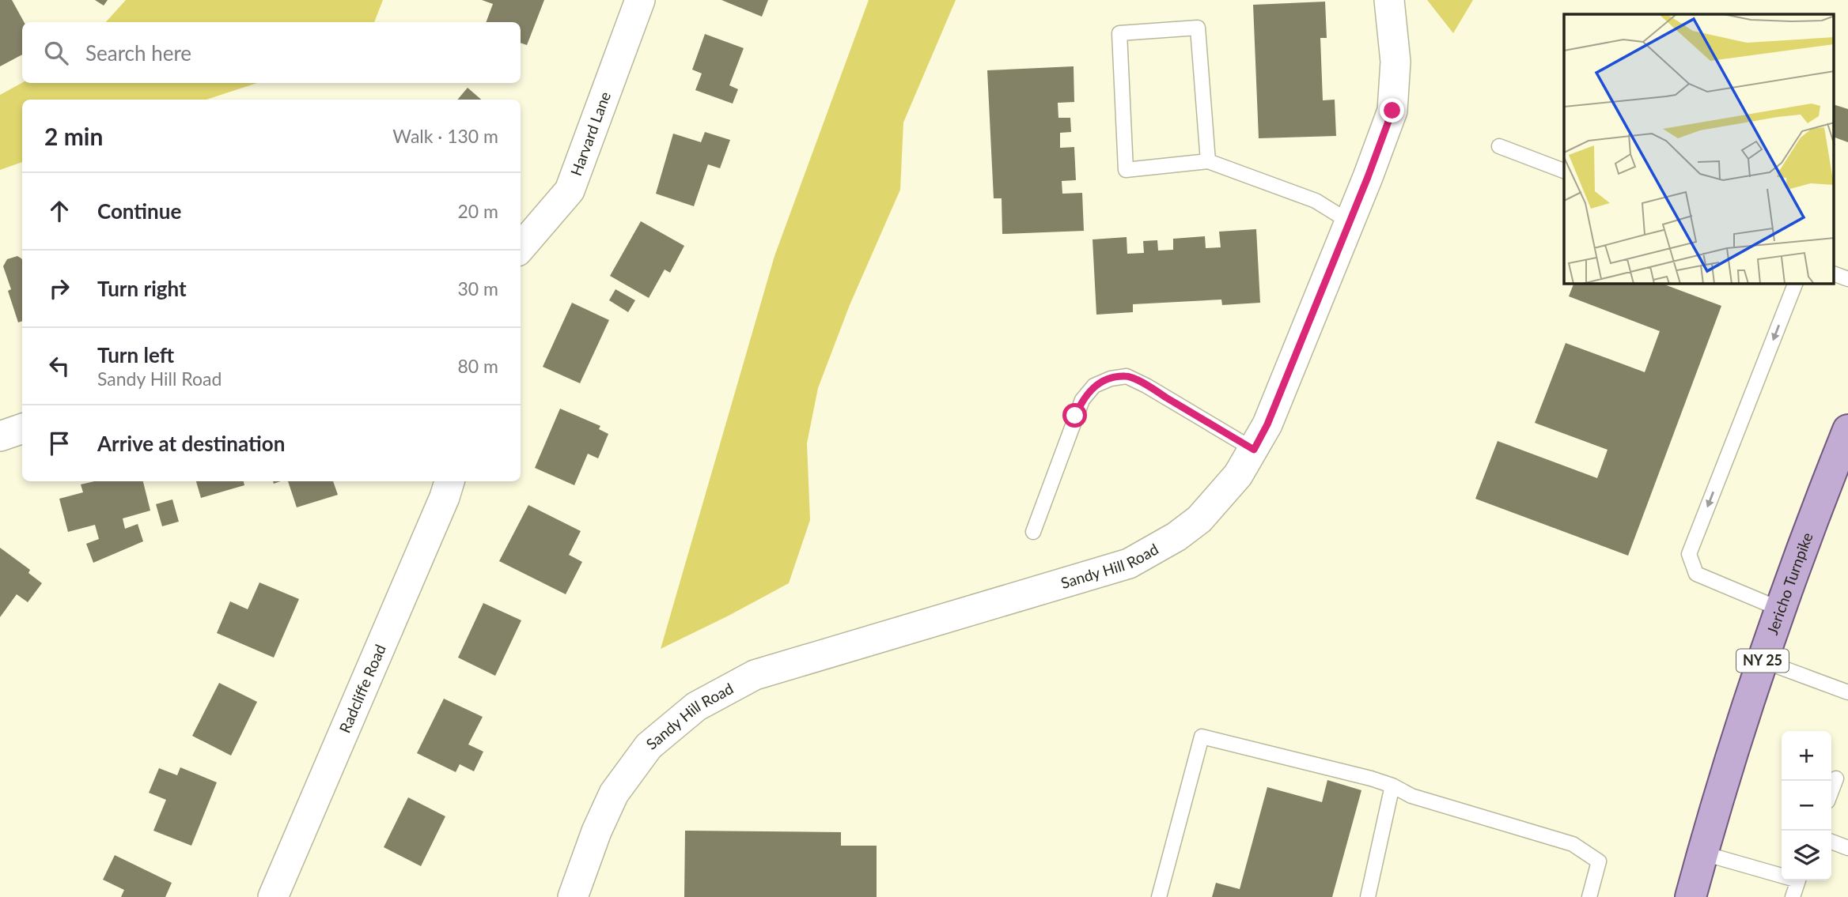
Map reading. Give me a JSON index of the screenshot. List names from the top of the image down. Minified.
{"streets":{"main road":["Jericho Turnpike","NY 25"],"street":["Harvard Lane","Sandy Hill Road","Radcliffe Road"]},"page":{"search":"Search here","heading":["2 min","Walk · 130 m"],"list":[["Continue","20 m"],["Turn right","30 m"],["Turn left","Sandy Hill Road","80 m"],"Arrive at destination"],"map_buttons":["+","−"]}}
